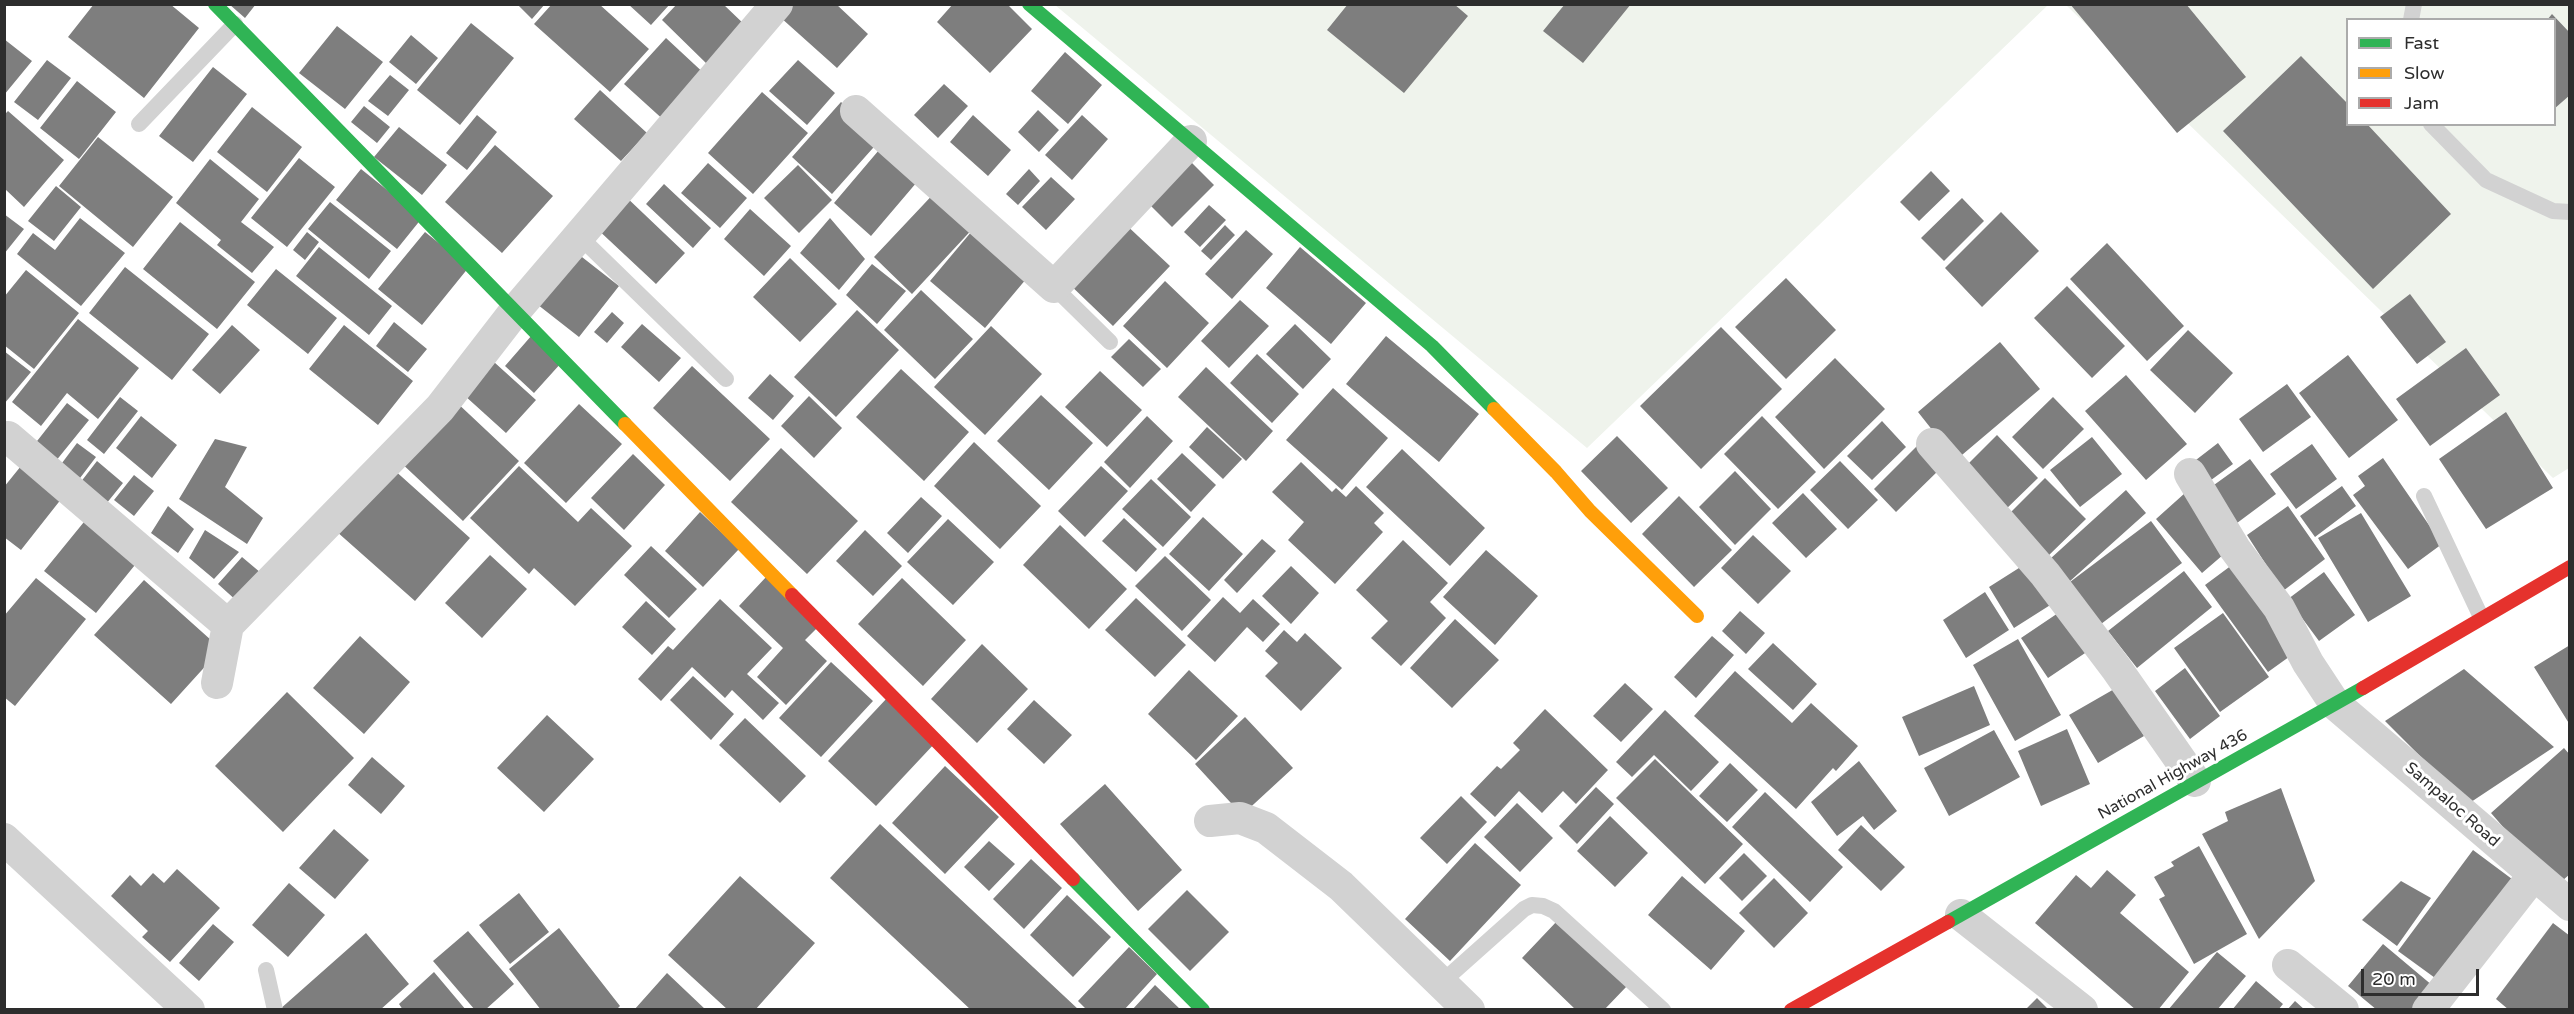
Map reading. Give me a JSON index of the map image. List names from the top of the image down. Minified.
{"streets":{"street":["National Highway 436","Sampaloc Road"]},"crossings":[["National Highway 436","Sampaloc Road"]],"legend":["Fast","Slow","Jam"],"scale_bar":"20 m"}
